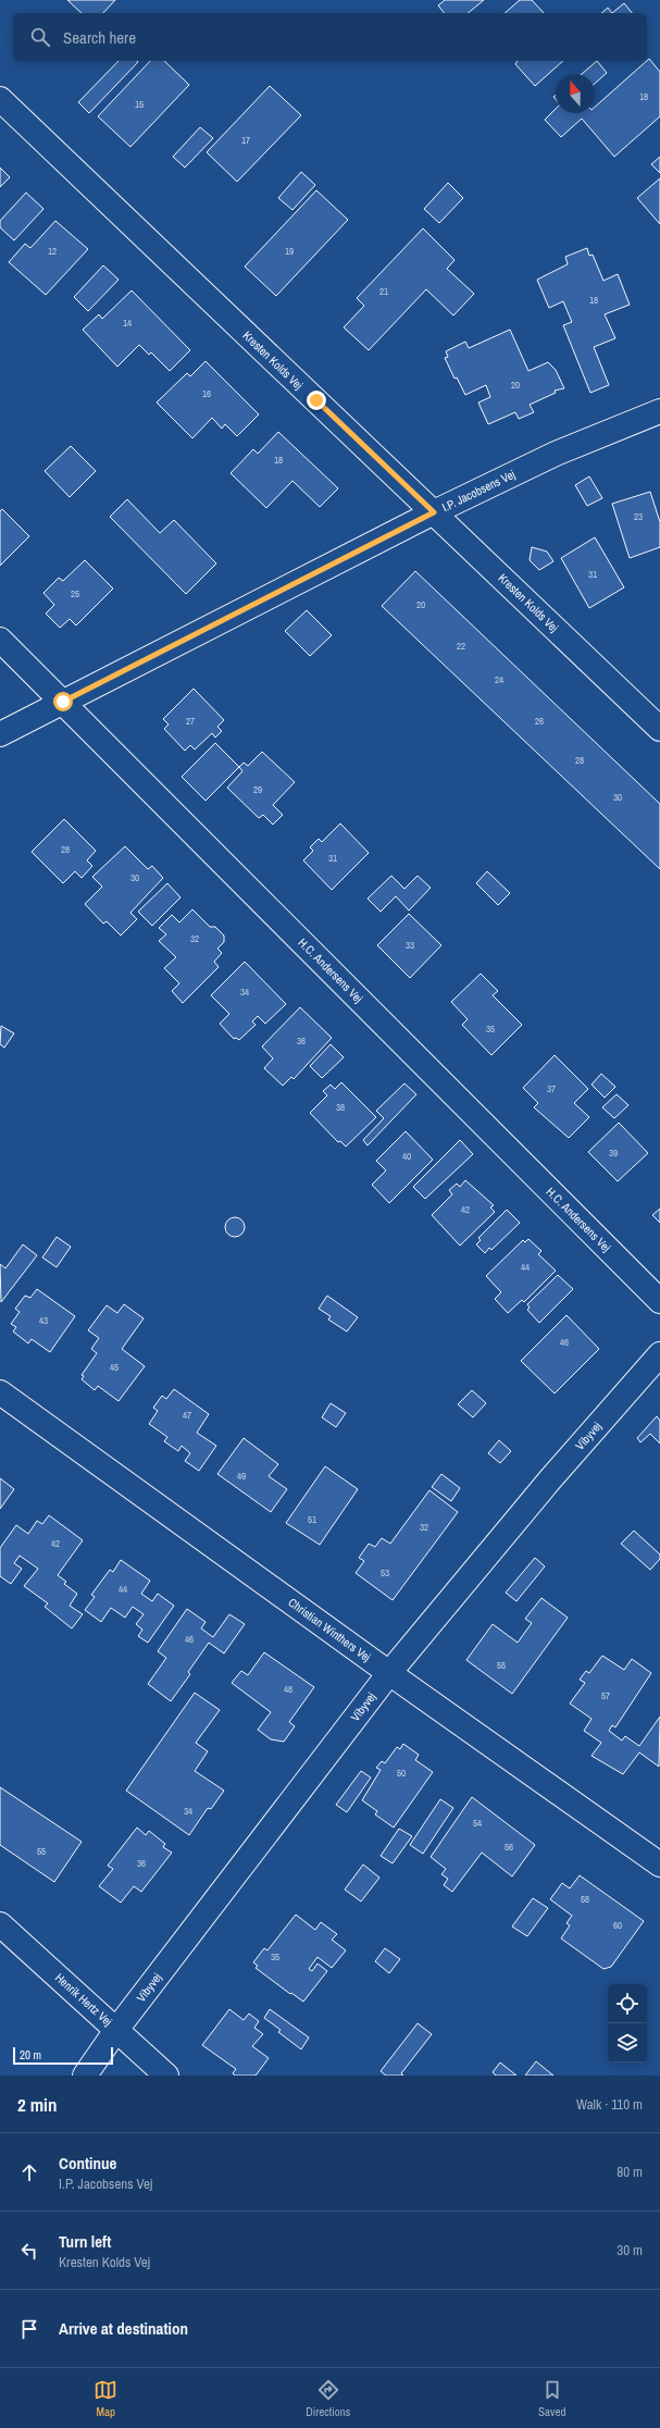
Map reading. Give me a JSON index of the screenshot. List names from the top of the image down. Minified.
{"streets":{"street":["Kresten Kolds Vej","I.P. Jacobsens Vej","H.C. Andersens Vej","Vibyvej","Christian Winthers Vej","Henrik Hertz Vej"]},"crossings":[["Kresten Kolds Vej","I.P. Jacobsens Vej"],["I.P. Jacobsens Vej","H.C. Andersens Vej"],["Vibyvej","Christian Winthers Vej"],["Vibyvej","Henrik Hertz Vej"]],"house_numbers":["18","15","17","12","19","21","18","14","20","16","18","23","31","25","20","22","24","27","26","28","29","30","28","31","30","32","33","34","35","36","37","38","39","40","42","44","43","46","45","47","49","51","32","42","53","44","46","55","48","57","50","34","54","56","55","36","58","60","35"],"scale_bar":"20 m","north":"top","page":{"search":"Search here","scale":"20 m","heading":["2 min","Walk · 110 m"],"list":[["Continue","I.P. Jacobsens Vej","80 m"],["Turn left","Kresten Kolds Vej","30 m"],"Arrive at destination"],"nav":["Map","Directions","Saved"]}}
